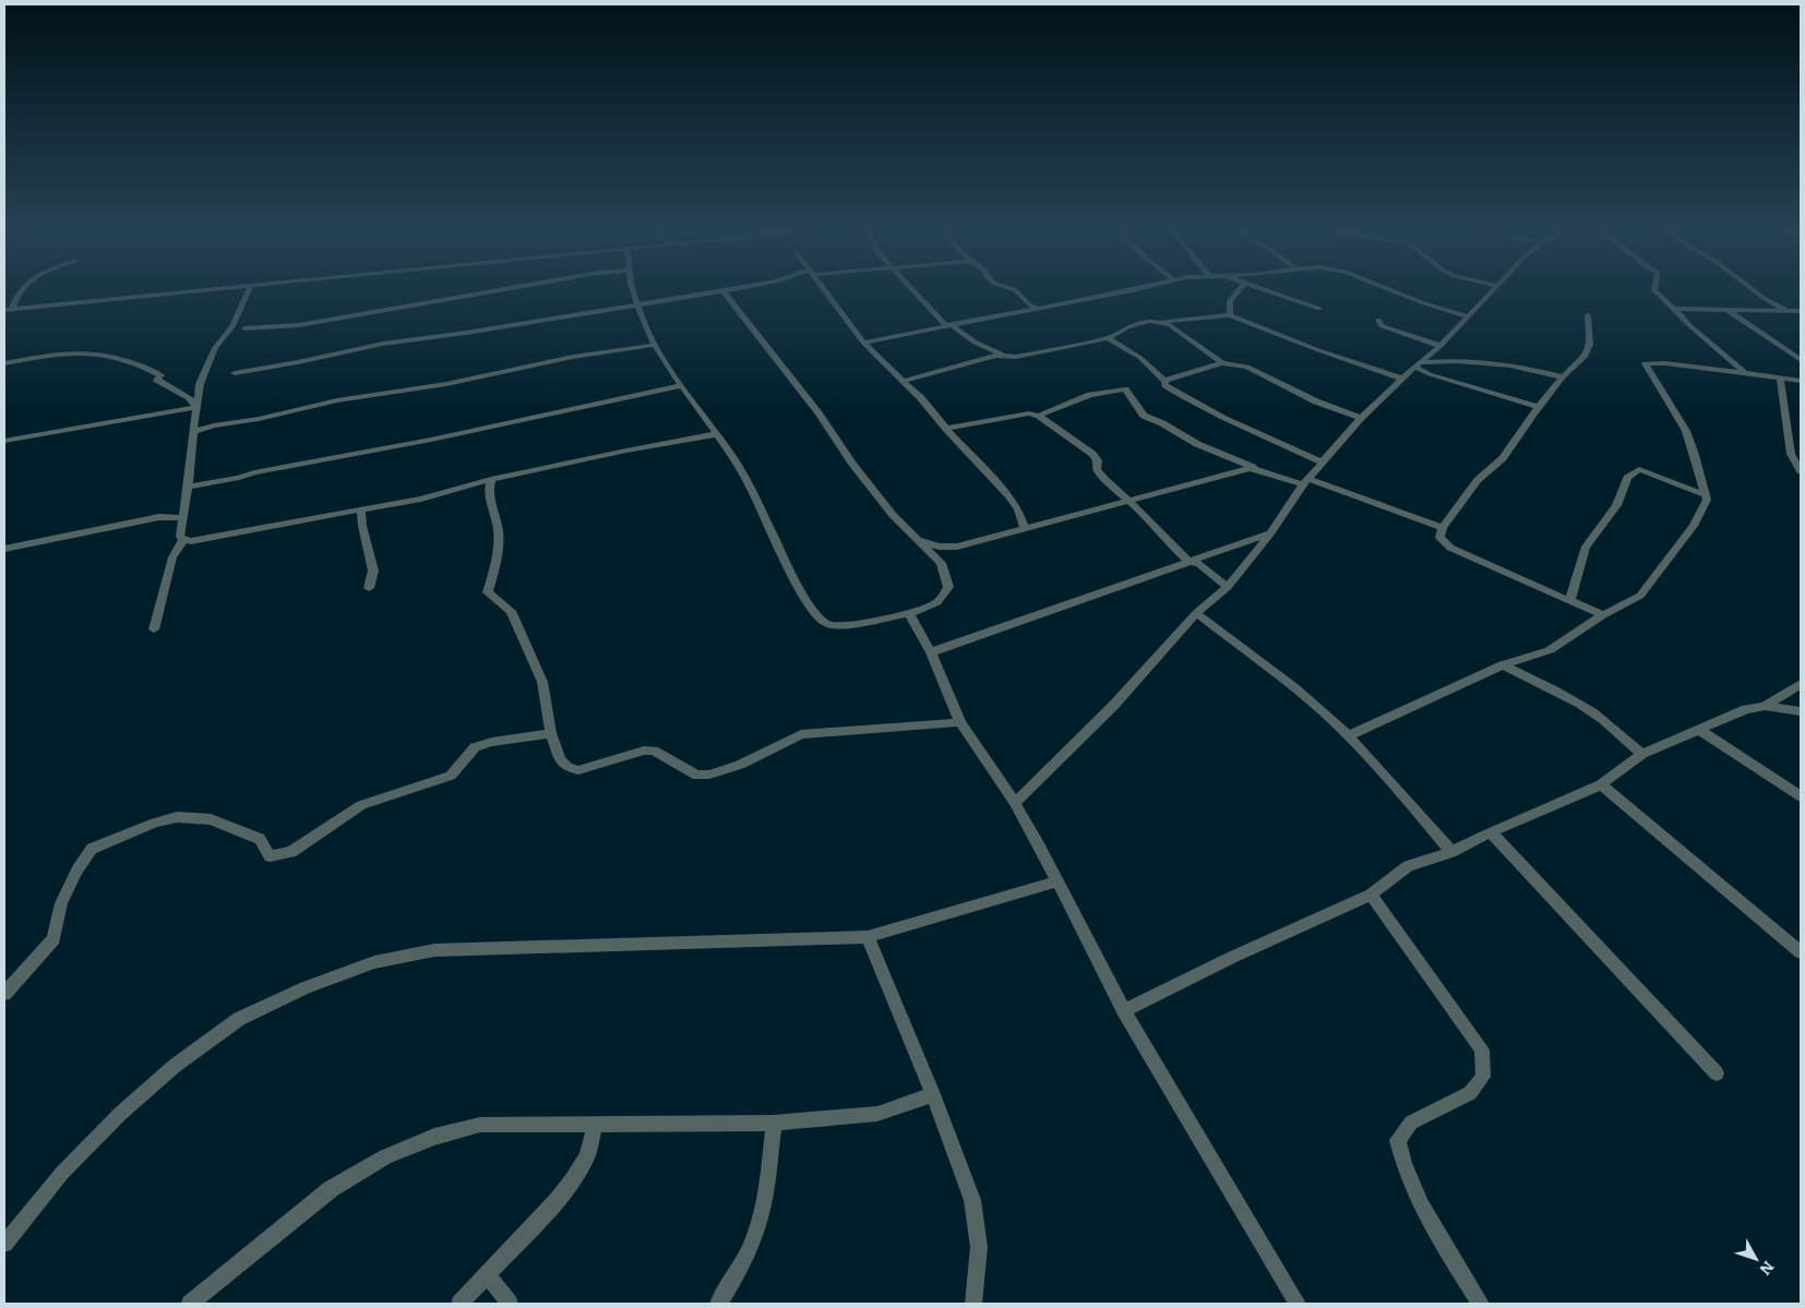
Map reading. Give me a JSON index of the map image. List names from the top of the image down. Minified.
{"north":"bottom right"}
